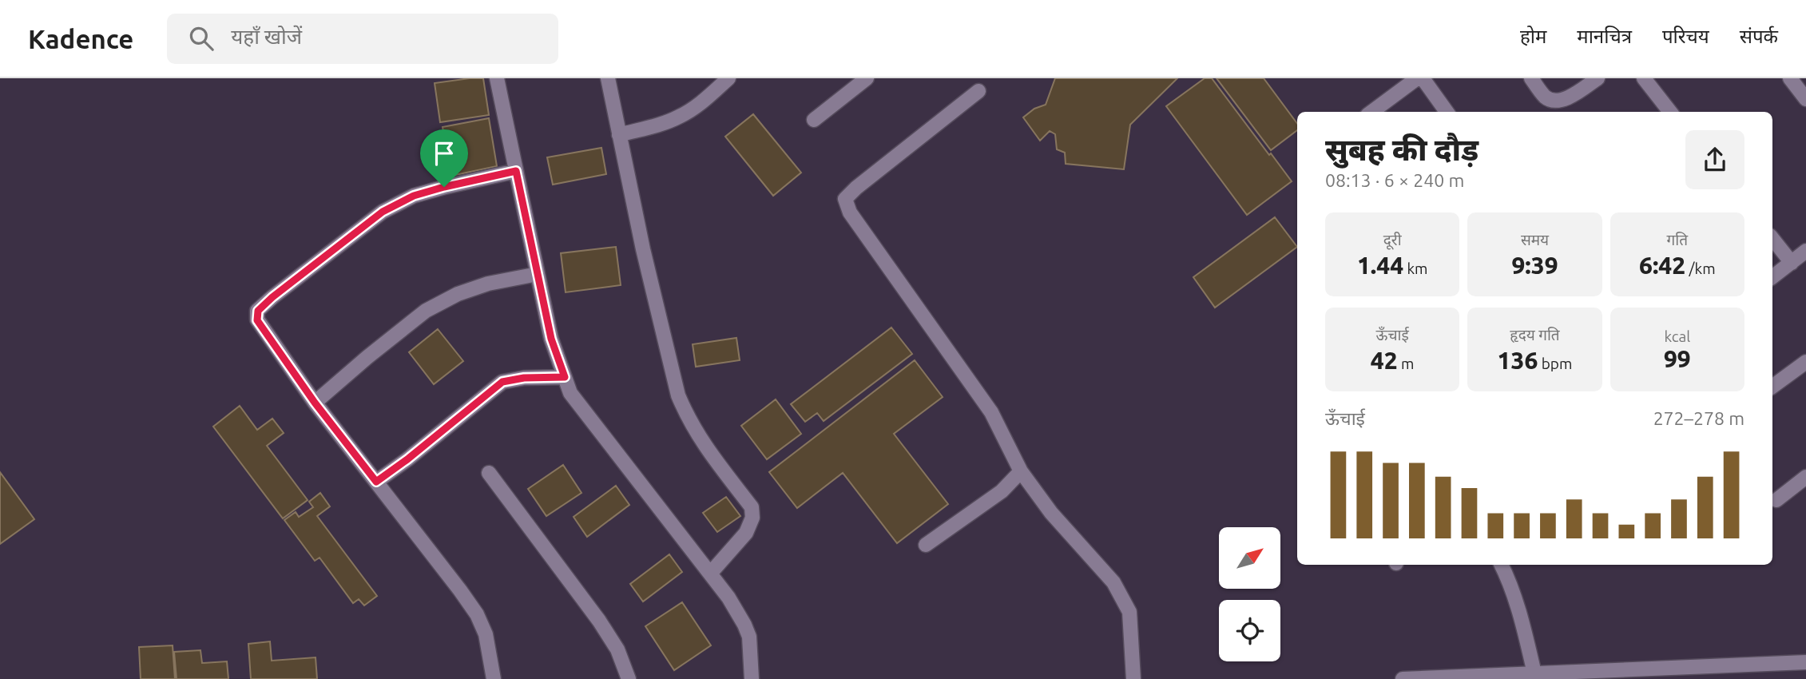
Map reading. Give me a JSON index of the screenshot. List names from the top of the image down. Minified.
{"north":"top right","page":{"header":"Kadence","search":"यहाँ खोजें","nav":["होम","मानचित्र","परिचय","संपर्क"],"heading":["सुबह की दौड़","08:13 · 6 × 240 m"],"stats":[["दूरी","1.44 km"],["समय","9:39"],["गति","6:42 /km"],["ऊँचाई","42 m"],["हृदय गति","136 bpm"],["kcal","99"]],"chart":["ऊँचाई","272–278 m"]}}
